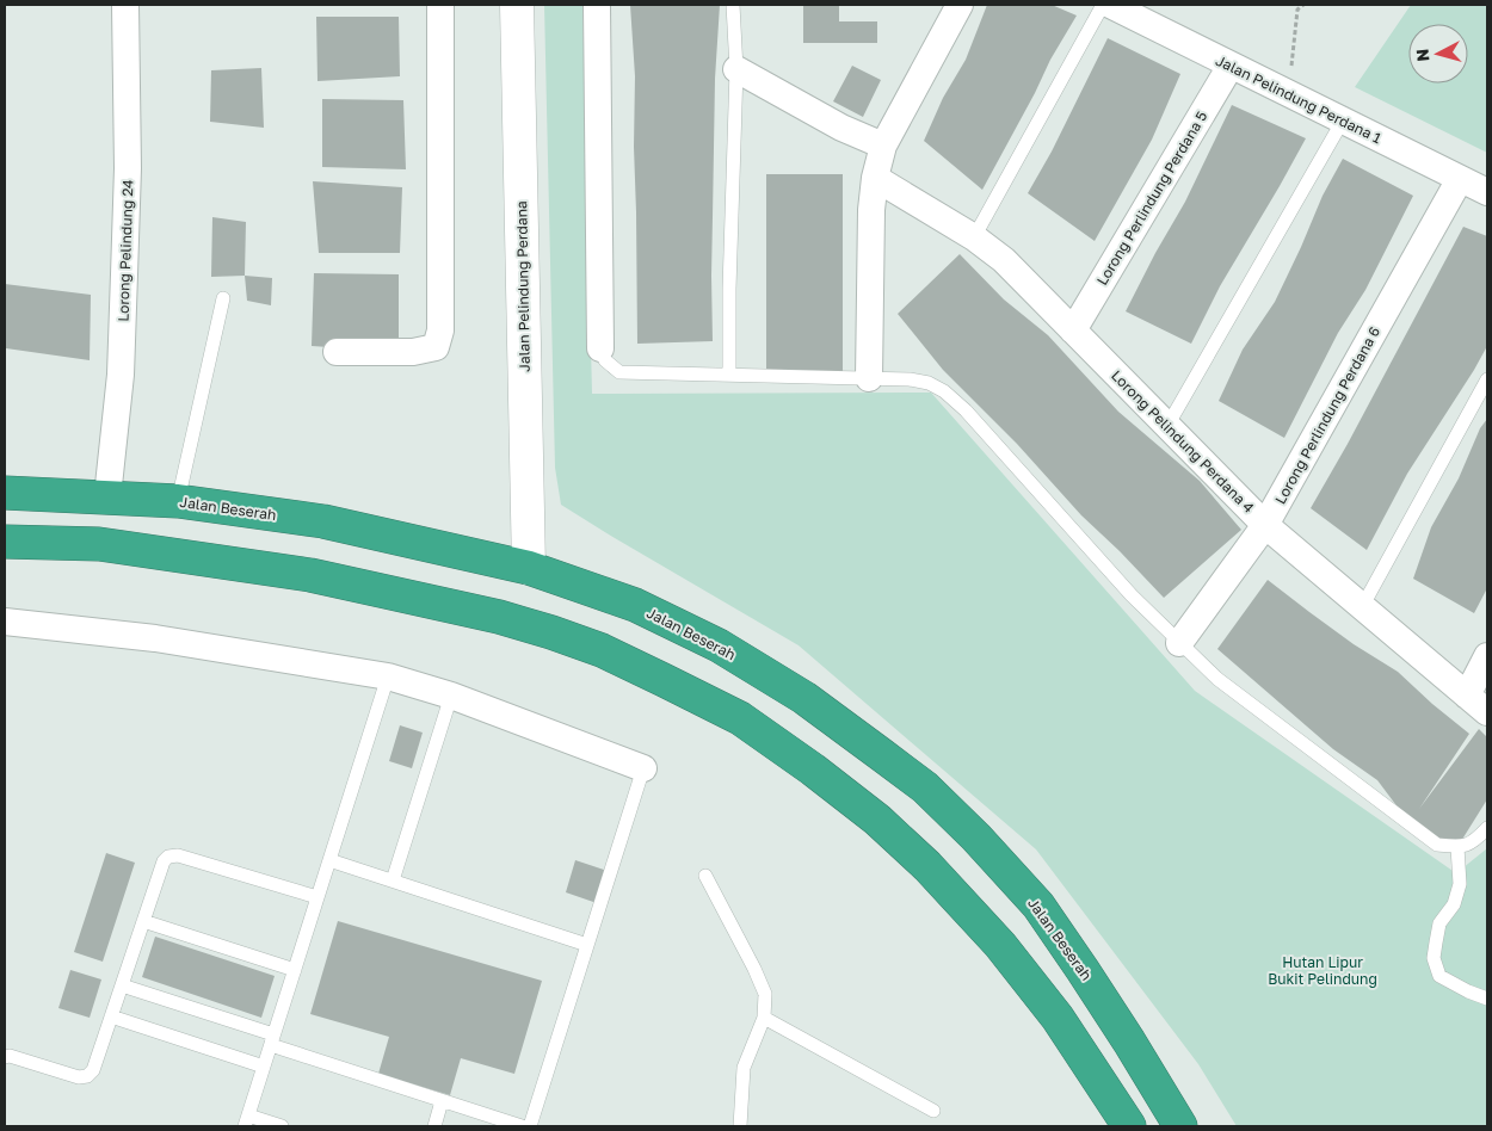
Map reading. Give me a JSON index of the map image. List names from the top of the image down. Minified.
{"streets":{"highway":["Jalan Beserah"],"street":["Jalan Pelindung Perdana 1","Lorong Perlindung Perdana 5","Lorong Pelindung 24","Jalan Pelindung Perdana","Lorong Perlindung Perdana 6","Lorong Pelindung Perdana 4"]},"crossings":[["Jalan Pelindung Perdana 1","Lorong Perlindung Perdana 5"],["Jalan Pelindung Perdana 1","Lorong Perlindung Perdana 6"],["Lorong Perlindung Perdana 5","Lorong Pelindung Perdana 4"],["Lorong Pelindung 24","Jalan Beserah"],["Jalan Pelindung Perdana","Jalan Beserah"],["Lorong Perlindung Perdana 6","Lorong Pelindung Perdana 4"]],"parks":["Hutan Lipur Bukit Pelindung"],"north":"left"}
